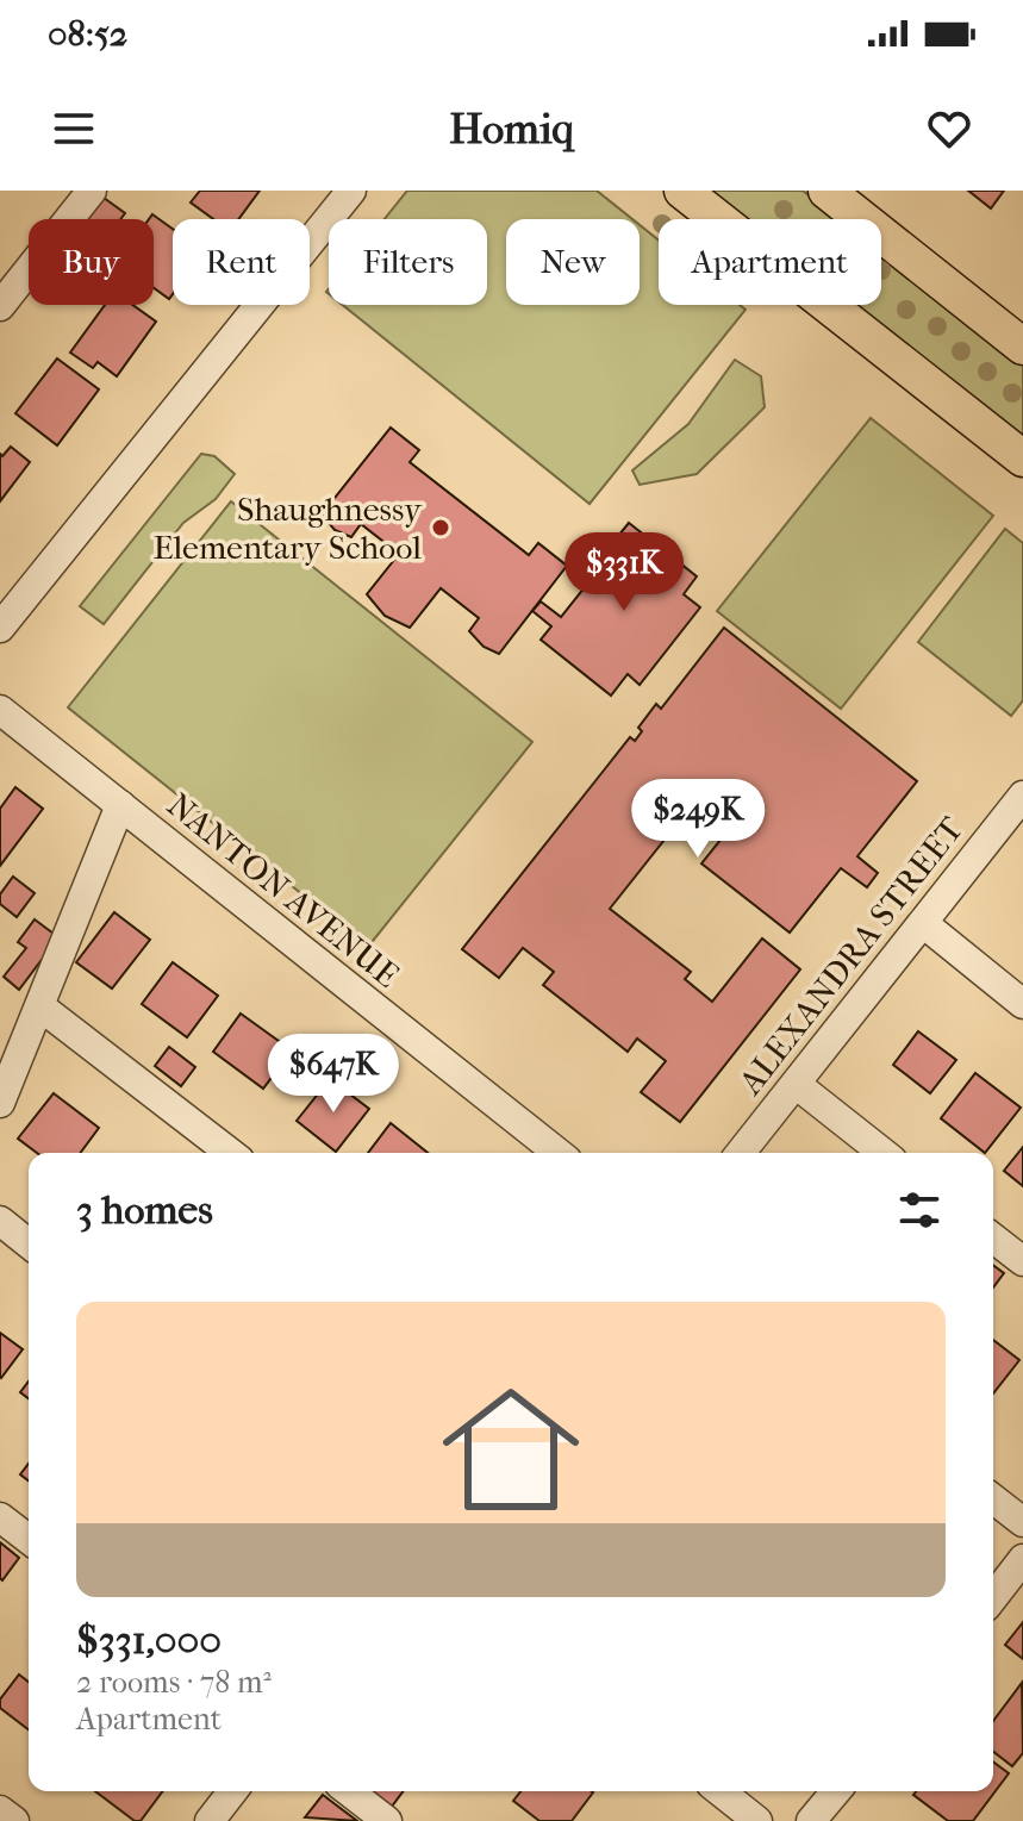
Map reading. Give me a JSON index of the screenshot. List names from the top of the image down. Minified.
{"streets":{"street":["NANTON AVENUE","ALEXANDRA STREET"]},"places":["Shaughnessy Elementary School"],"page":{"status":"08:52","header":"Homiq","chip":["Buy","Rent","Filters","New","Apartment"],"price":["$331K","$249K","$647K"],"heading":"3 homes","list":[{"name":"$331,000","note":"2 rooms · 78 m² · Apartment"}]}}
